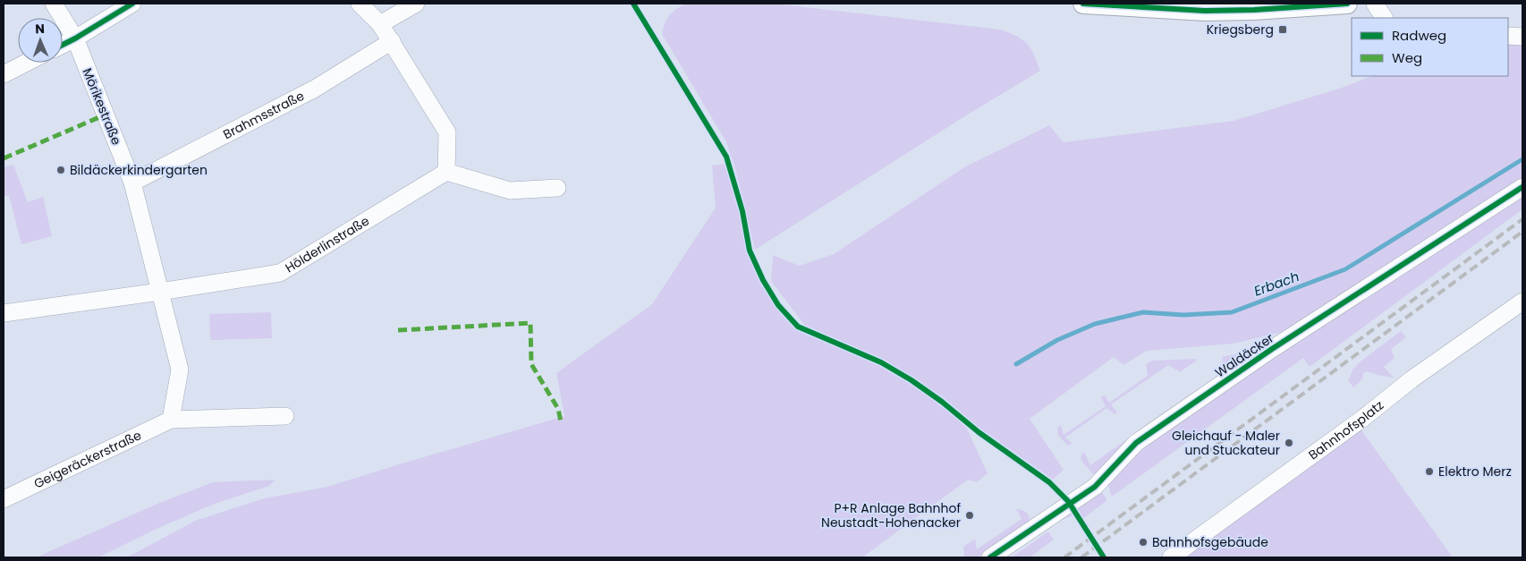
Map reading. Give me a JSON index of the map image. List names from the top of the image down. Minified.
{"streets":{"street":["Mörikestraße","Brahmsstraße","Hölderlinstraße","Waldäcker","Bahnhofsplatz","Geigeräckerstraße"]},"crossings":[["Mörikestraße","Brahmsstraße"],["Mörikestraße","Hölderlinstraße"]],"water":["Erbach"],"places":{"transit":["Kriegsberg"],"other":["Bildäckerkindergarten","Gleichauf - Maler und Stuckateur","Elektro Merz","P+R Anlage Bahnhof Neustadt-Hohenacker","Bahnhofsgebäude"]},"legend":["Radweg","Weg"],"north":"top"}
